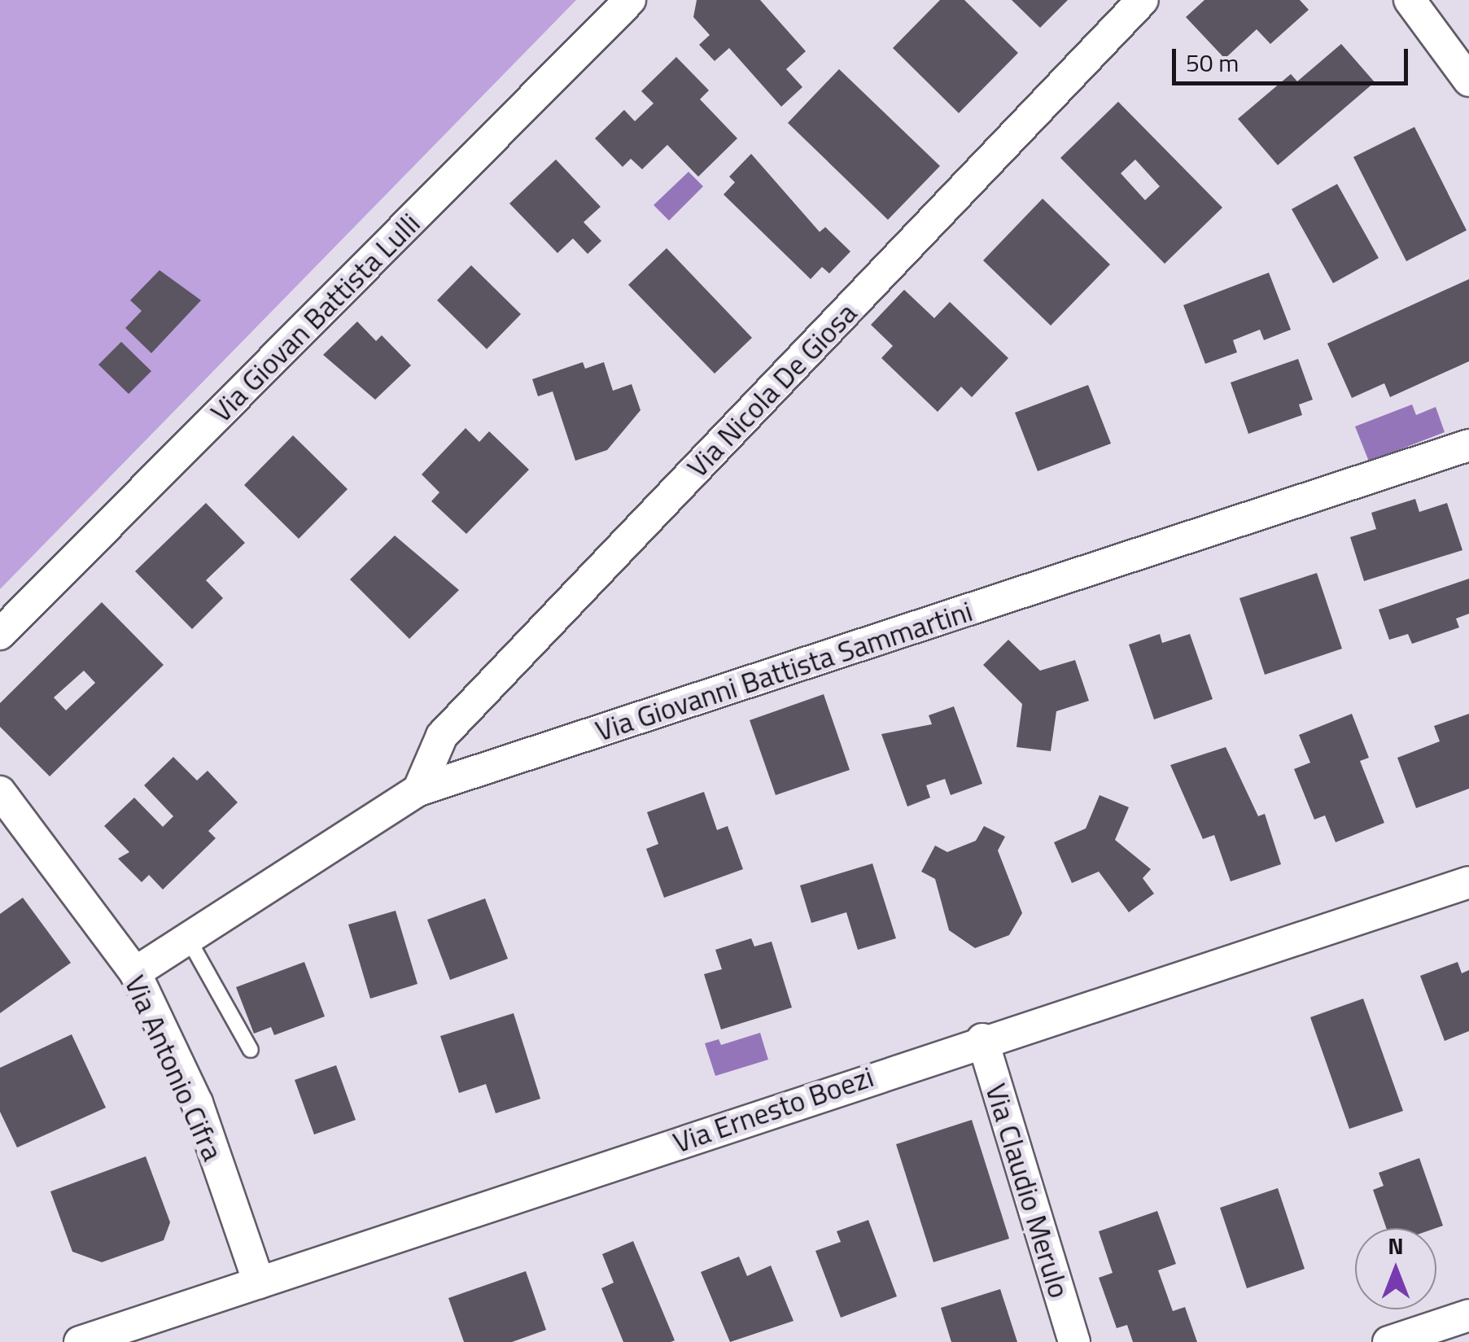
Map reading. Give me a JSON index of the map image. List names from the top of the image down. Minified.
{"streets":{"street":["Via Giovan Battista Lulli","Via Nicola De Giosa","Via Giovanni Battista Sammartini","Via Antonio Cifra","Via Ernesto Boezi","Via Claudio Merulo"]},"crossings":[["Via Nicola De Giosa","Via Giovanni Battista Sammartini"],["Via Giovanni Battista Sammartini","Via Antonio Cifra"],["Via Antonio Cifra","Via Ernesto Boezi"],["Via Ernesto Boezi","Via Claudio Merulo"]],"scale_bar":"50 m","north":"top"}
